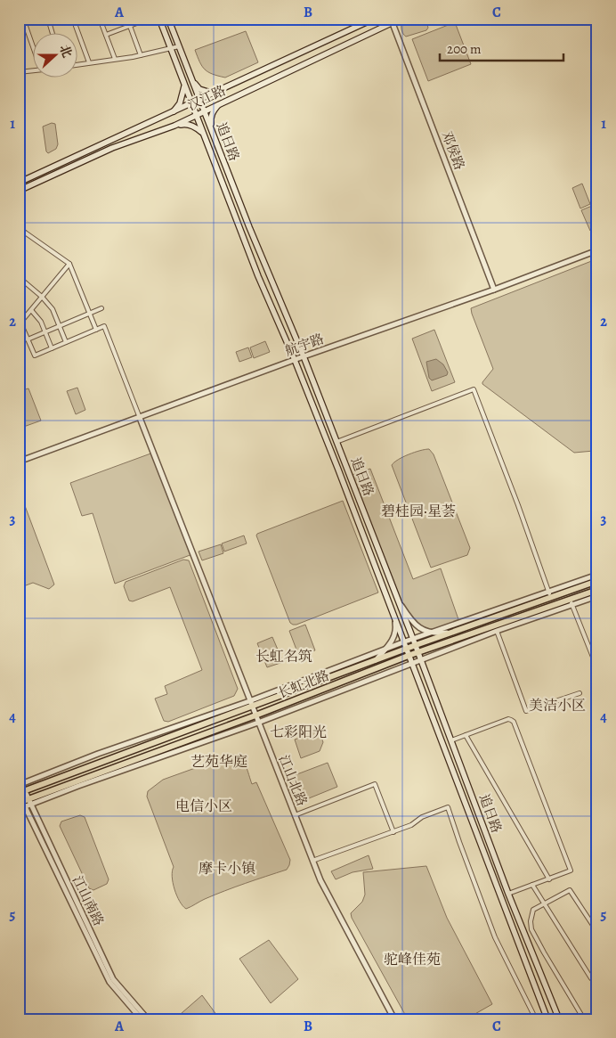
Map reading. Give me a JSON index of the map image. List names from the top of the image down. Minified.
{"streets":{"highway":["长虹北路"],"main road":["汉江路","追日路"],"street":["邓侯路","航宇路","江山北路","江山南路"]},"crossings":[["汉江路","追日路"],["汉江路","邓侯路"],["追日路","航宇路"],["追日路","长虹北路"],["邓侯路","航宇路"],["航宇路","江山北路"],["长虹北路","江山北路"],["长虹北路","江山南路"]],"districts":["碧桂园·星荟","长虹名筑","美洁小区","七彩阳光","艺苑华庭","电信小区","摩卡小镇","驼峰佳苑"],"scale_bar":"200 m","north":"right","grid":{"columns":["A","B","C"],"rows":["1","2","3","4","5"]}}
